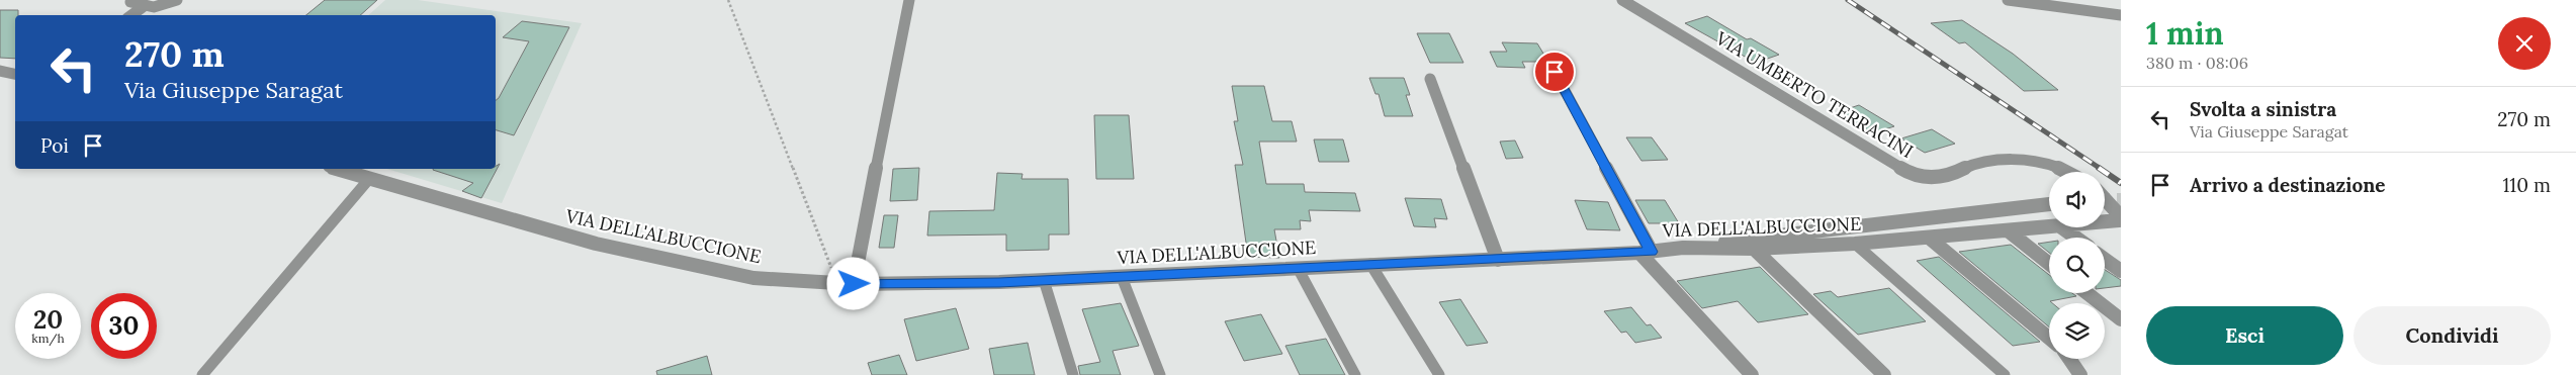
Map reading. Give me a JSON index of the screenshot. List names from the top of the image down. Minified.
{"streets":{"street":["VIA UMBERTO TERRACINI","VIA DELL'ALBUCCIONE"]},"page":{"heading":["1 min","380 m · 08:06"],"turn":["270 m","Via Giuseppe Saragat"],"list":[{"name":"Svolta a sinistra","note":"Via Giuseppe Saragat","value":"270 m"},{"name":"Arrivo a destinazione","value":"110 m"}],"then":"Poi","speed":"20 km/h","limit":"30","buttons":["Esci","Condividi"]}}
